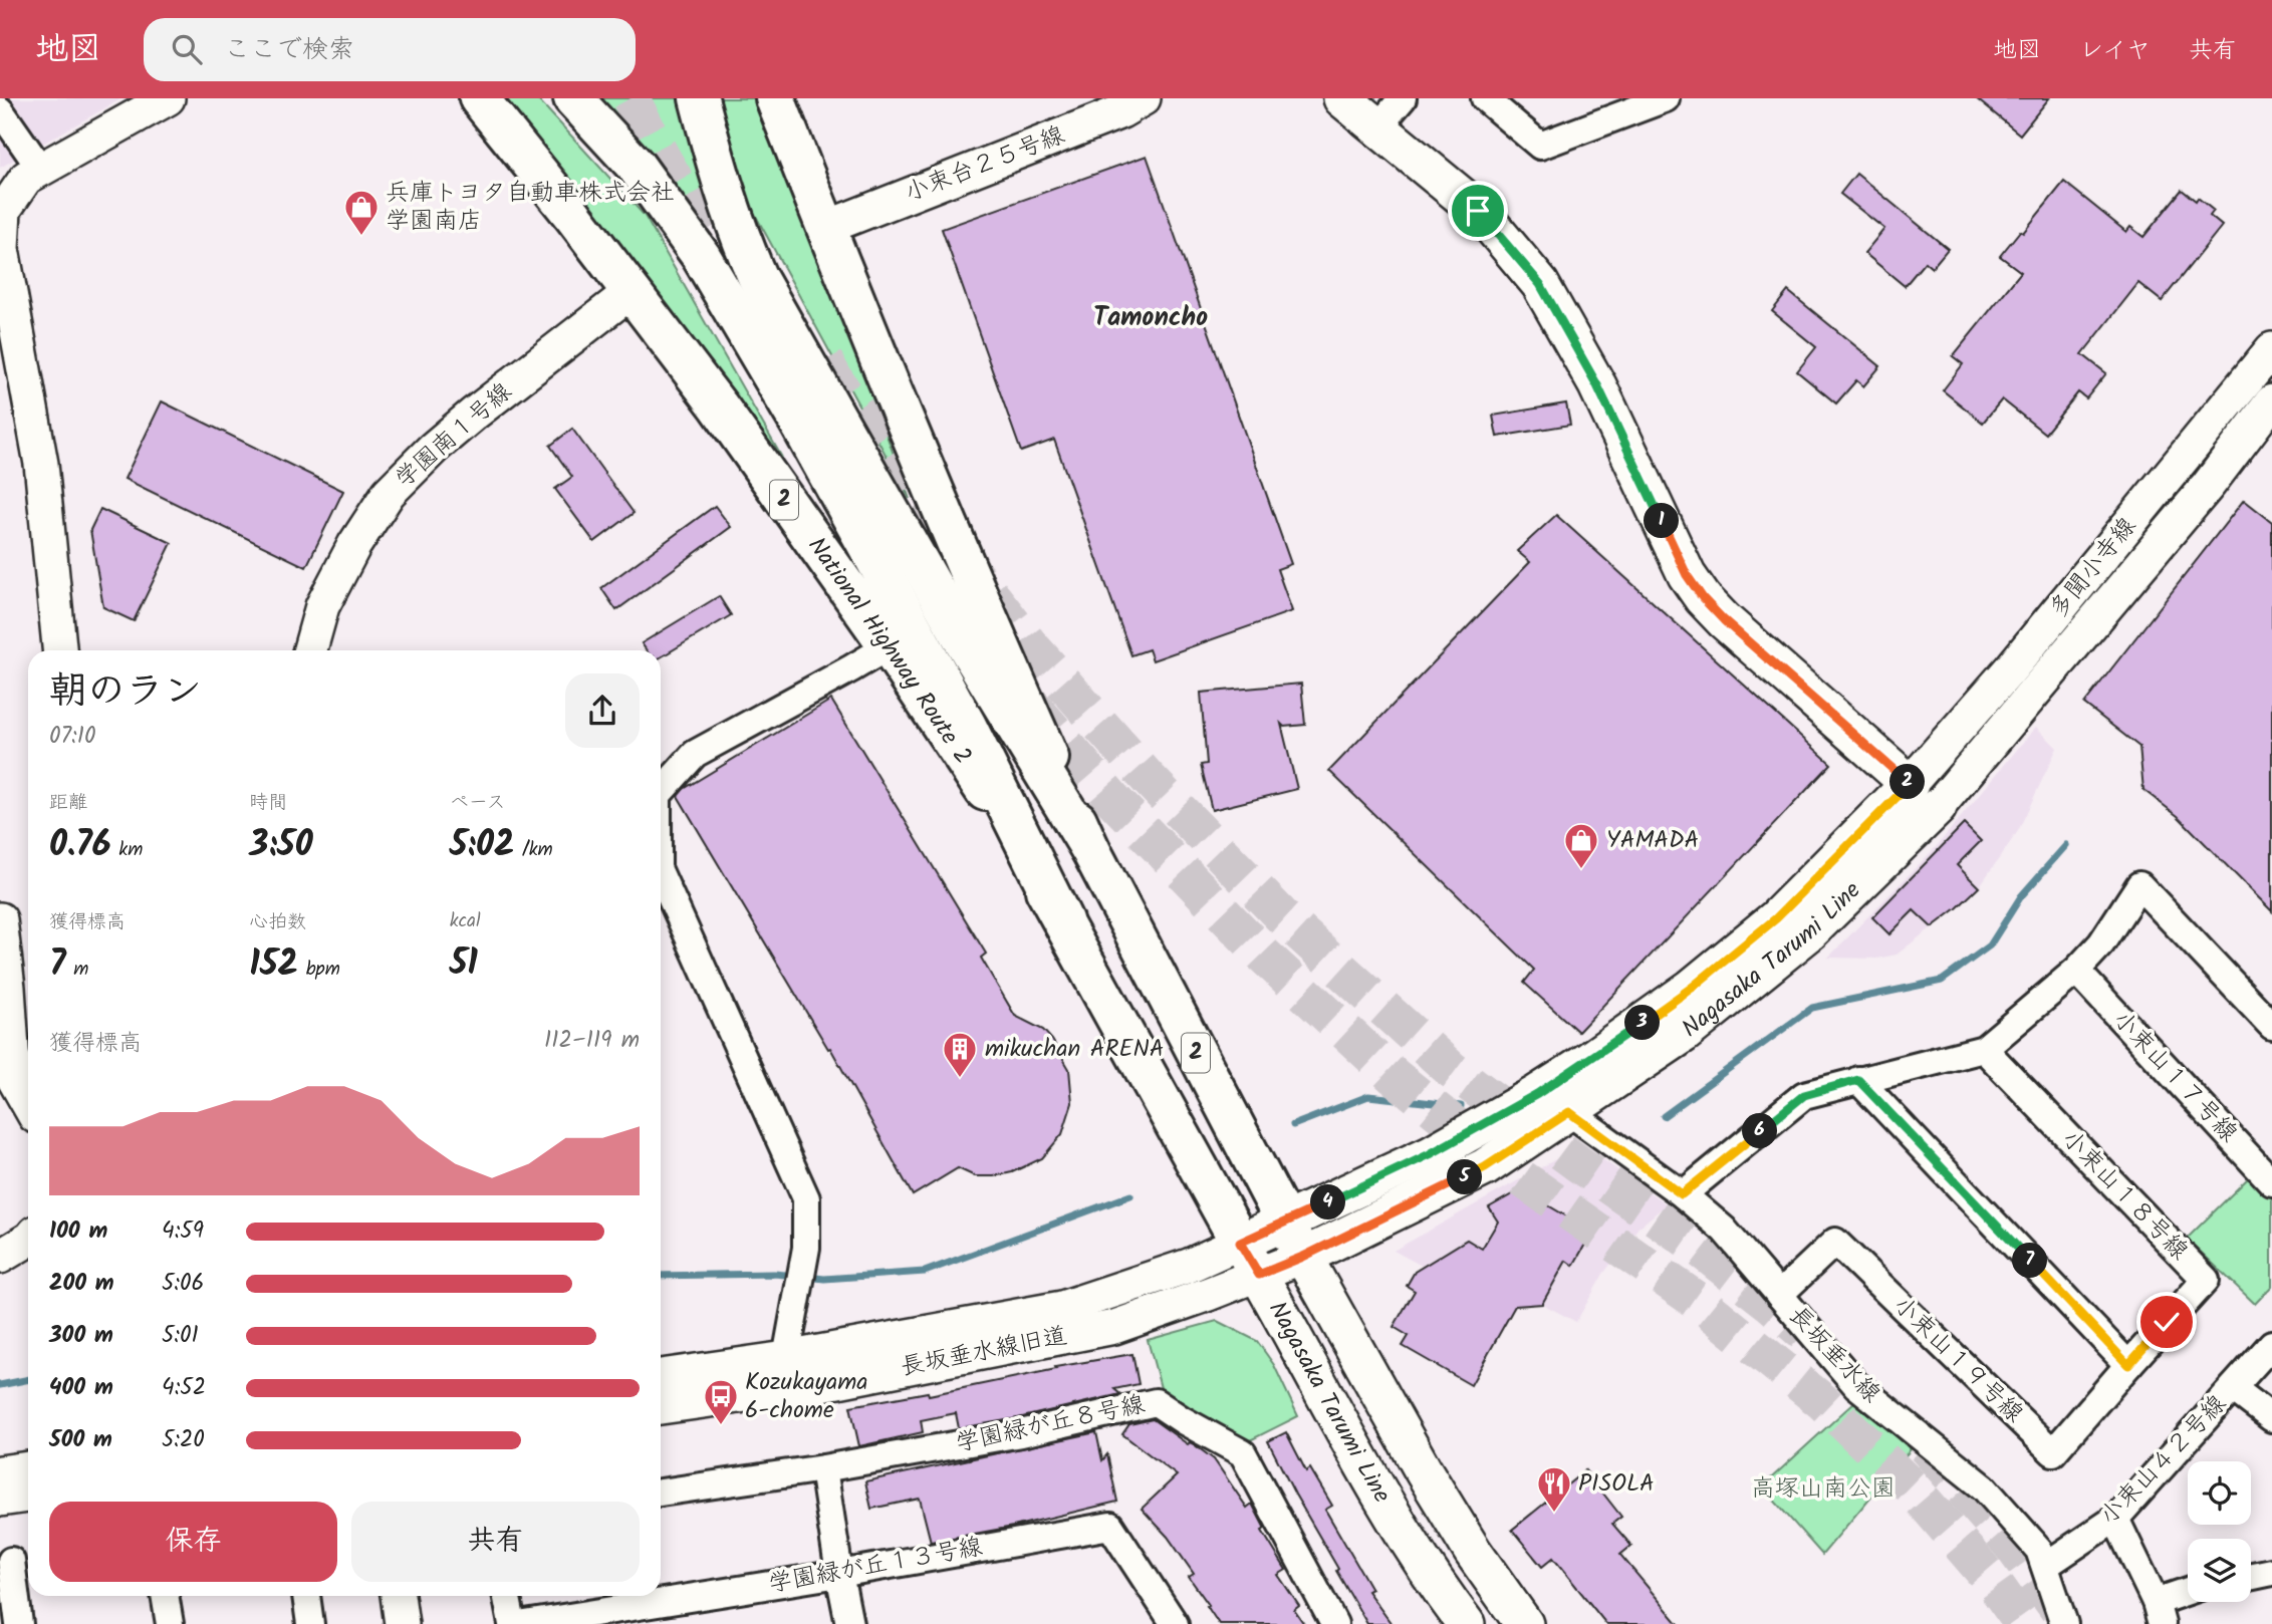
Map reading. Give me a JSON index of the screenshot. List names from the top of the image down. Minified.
{"streets":{"highway":["2","National Highway Route 2"],"main road":["Nagasaka Tarumi Line"],"street":["小束台２５号線","学園南１号線","多聞小寺線","小束山１７号線","小束山１８号線","長坂垂水線旧道","長坂垂水線","小束山１９号線","学園緑が丘８号線","小束山４２号線","学園緑が丘１３号線"]},"crossings":[["小束台２５号線","2"],["学園南１号線","National Highway Route 2"],["2","Nagasaka Tarumi Line"],["2","長坂垂水線旧道"],["多聞小寺線","Nagasaka Tarumi Line"],["National Highway Route 2","Nagasaka Tarumi Line"],["National Highway Route 2","長坂垂水線旧道"],["Nagasaka Tarumi Line","長坂垂水線旧道"],["Nagasaka Tarumi Line","長坂垂水線"],["小束山１８号線","小束山１９号線"],["長坂垂水線","小束山１９号線"],["長坂垂水線","小束山４２号線"]],"districts":["Tamoncho"],"parks":["高塚山南公園"],"places":{"shop":["兵庫トヨタ自動車株式会社 学園南店","YAMADA"],"building":["mikuchan ARENA"],"bus stop":["Kozukayama 6-chome"],"restaurant":["PISOLA"]},"page":{"header":"地図","search":"ここで検索","nav":["地図","レイヤ","共有"],"pins":["1","2","3","6","5","4","7"],"heading":["朝のラン","07:10"],"stats":[["距離","0.76 km"],["時間","3:50"],["ペース","5:02 /km"],["獲得標高","7 m"],["心拍数","152 bpm"],["kcal","51"]],"chart":["獲得標高","112–119 m"],"list":[{"name":"100 m","note":"4:59"},{"name":"200 m","note":"5:06"},{"name":"300 m","note":"5:01"},{"name":"400 m","note":"4:52"},{"name":"500 m","note":"5:20"}],"buttons":["保存","共有"]}}
